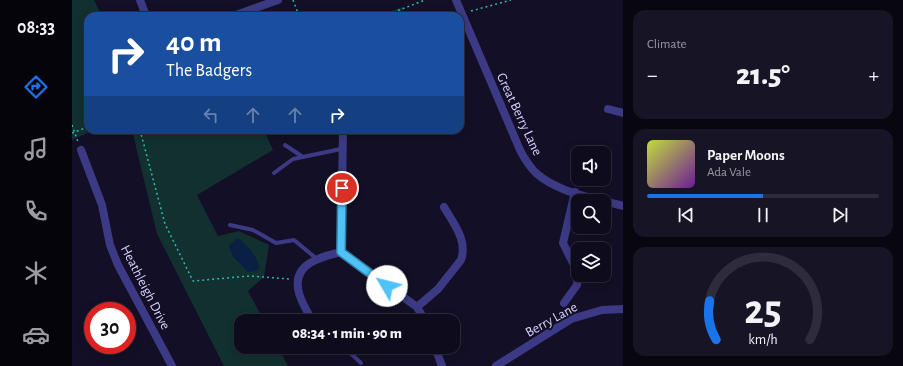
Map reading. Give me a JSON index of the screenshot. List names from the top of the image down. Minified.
{"streets":{"street":["Great Berry Lane","Heathleigh Drive","Berry Lane"]},"page":{"tabs":"08:33","tile":"Climate","turn":["40 m","The Badgers"],"heat":["−","21.5°","+"],"song":["Paper Moons","Ada Vale"],"limit":"30","trip":"08:34 · 1 min · 90 m","gauge":["25","km/h"]}}
